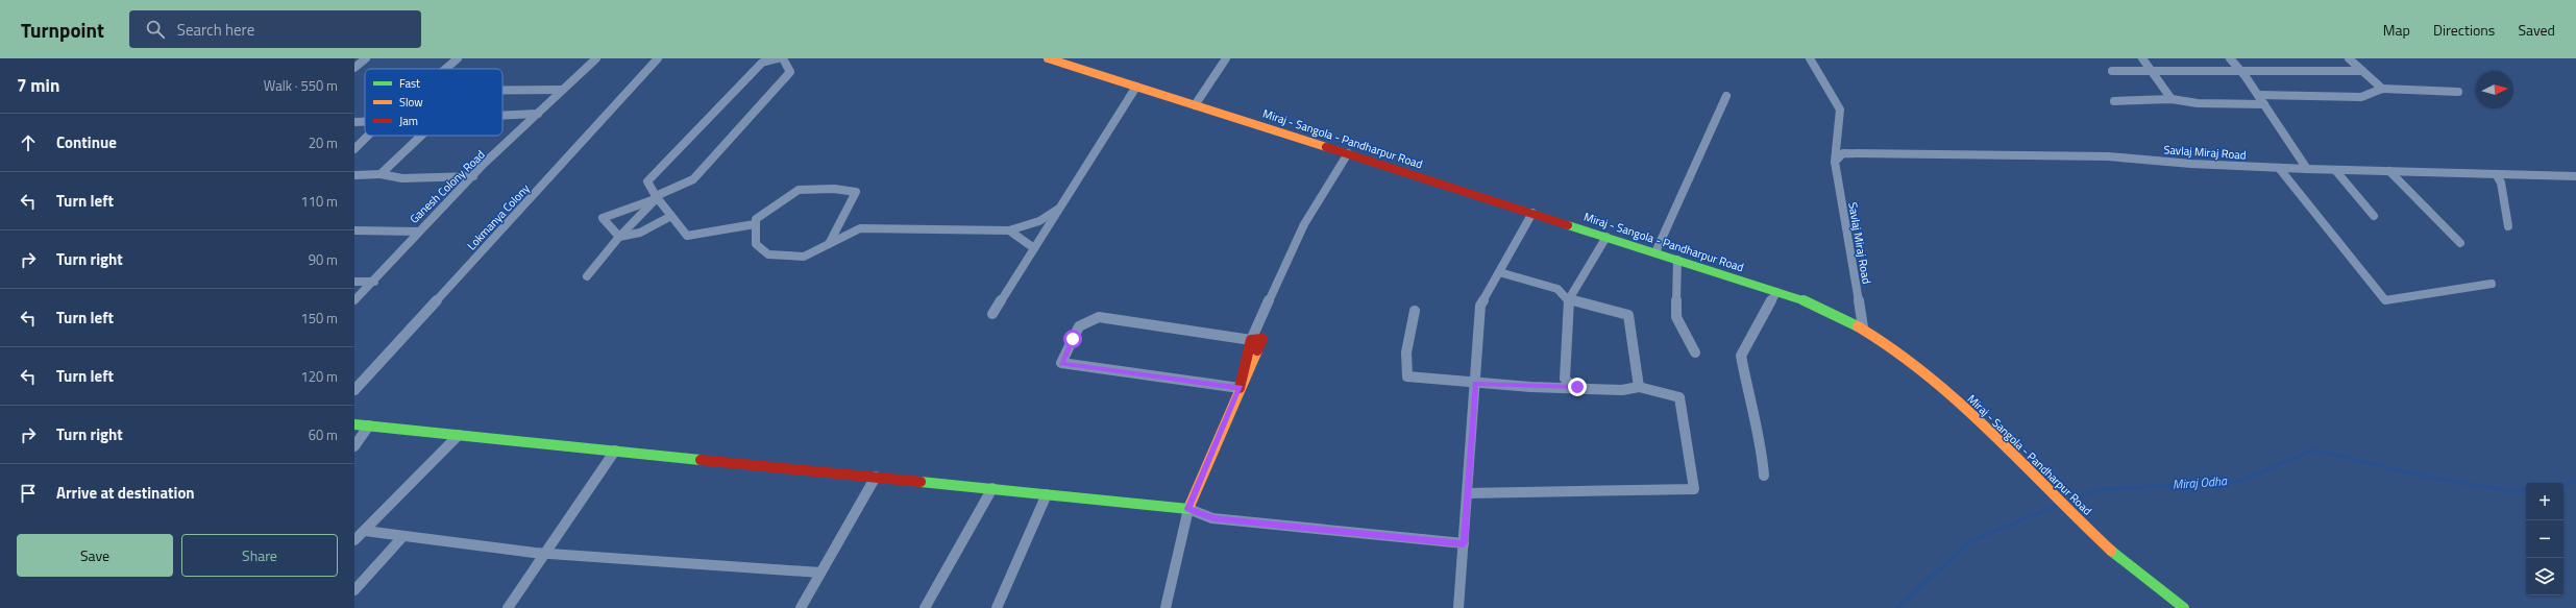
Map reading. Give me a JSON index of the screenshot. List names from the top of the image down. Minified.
{"streets":{"main road":["Miraj - Sangola - Pandharpur Road"],"street":["Savlaj Miraj Road","Ganesh Colony Road","Lokmanya Colony"]},"crossings":[["Miraj - Sangola - Pandharpur Road","Savlaj Miraj Road"]],"water":["Miraj Odha"],"legend":["Fast","Slow","Jam"],"north":"right","page":{"header":"Turnpoint","search":"Search here","nav":["Map","Directions","Saved"],"heading":["7 min","Walk · 550 m"],"list":[["Continue","20 m"],["Turn left","110 m"],["Turn right","90 m"],["Turn left","150 m"],["Turn left","120 m"],["Turn right","60 m"],"Arrive at destination"],"map_buttons":["+","−"],"buttons":["Save","Share"]}}
